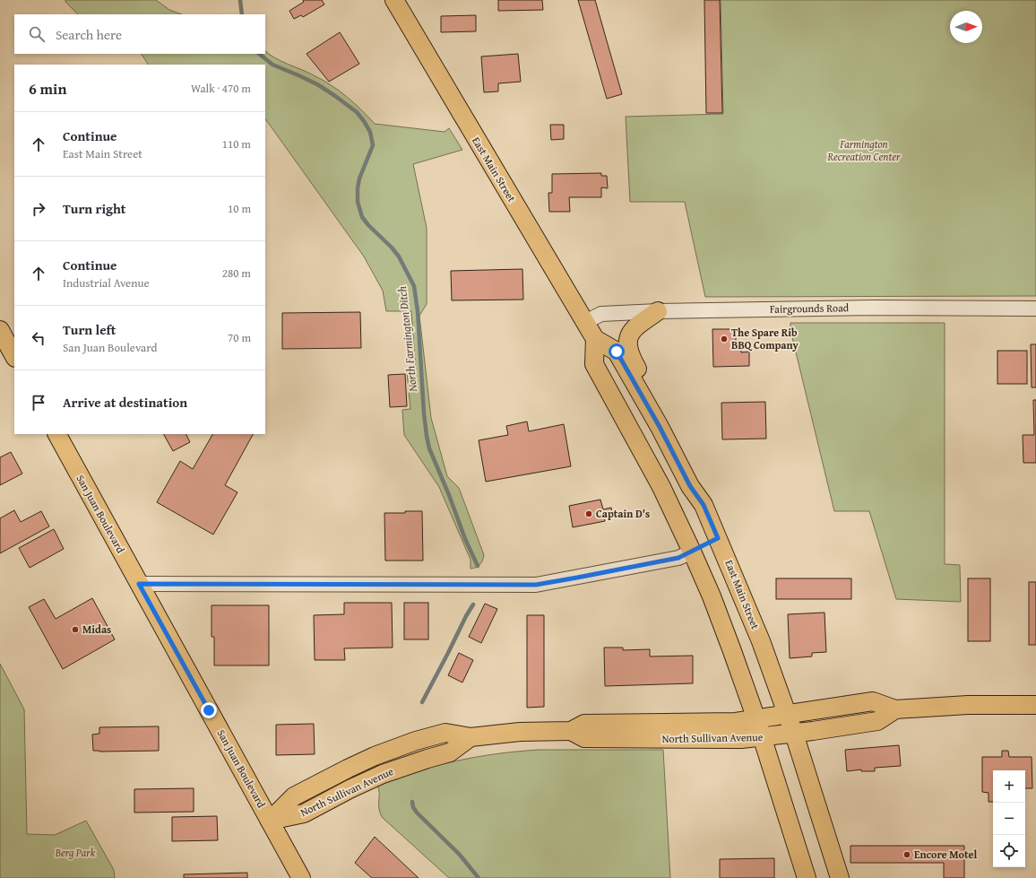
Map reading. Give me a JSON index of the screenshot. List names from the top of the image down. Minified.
{"streets":{"main road":["East Main Street","San Juan Boulevard","North Sullivan Avenue"],"street":["Fairgrounds Road"]},"crossings":[["East Main Street","Fairgrounds Road"],["East Main Street","North Sullivan Avenue"],["San Juan Boulevard","North Sullivan Avenue"]],"water":["North Farmington Ditch"],"parks":["Farmington Recreation Center","Berg Park"],"places":["The Spare Rib BBQ Company","Captain D's","Midas","Encore Motel"],"north":"right","page":{"search":"Search here","heading":["6 min","Walk · 470 m"],"list":[["Continue","East Main Street","110 m"],["Turn right","10 m"],["Continue","Industrial Avenue","280 m"],["Turn left","San Juan Boulevard","70 m"],"Arrive at destination"],"map_buttons":["+","−"]}}
